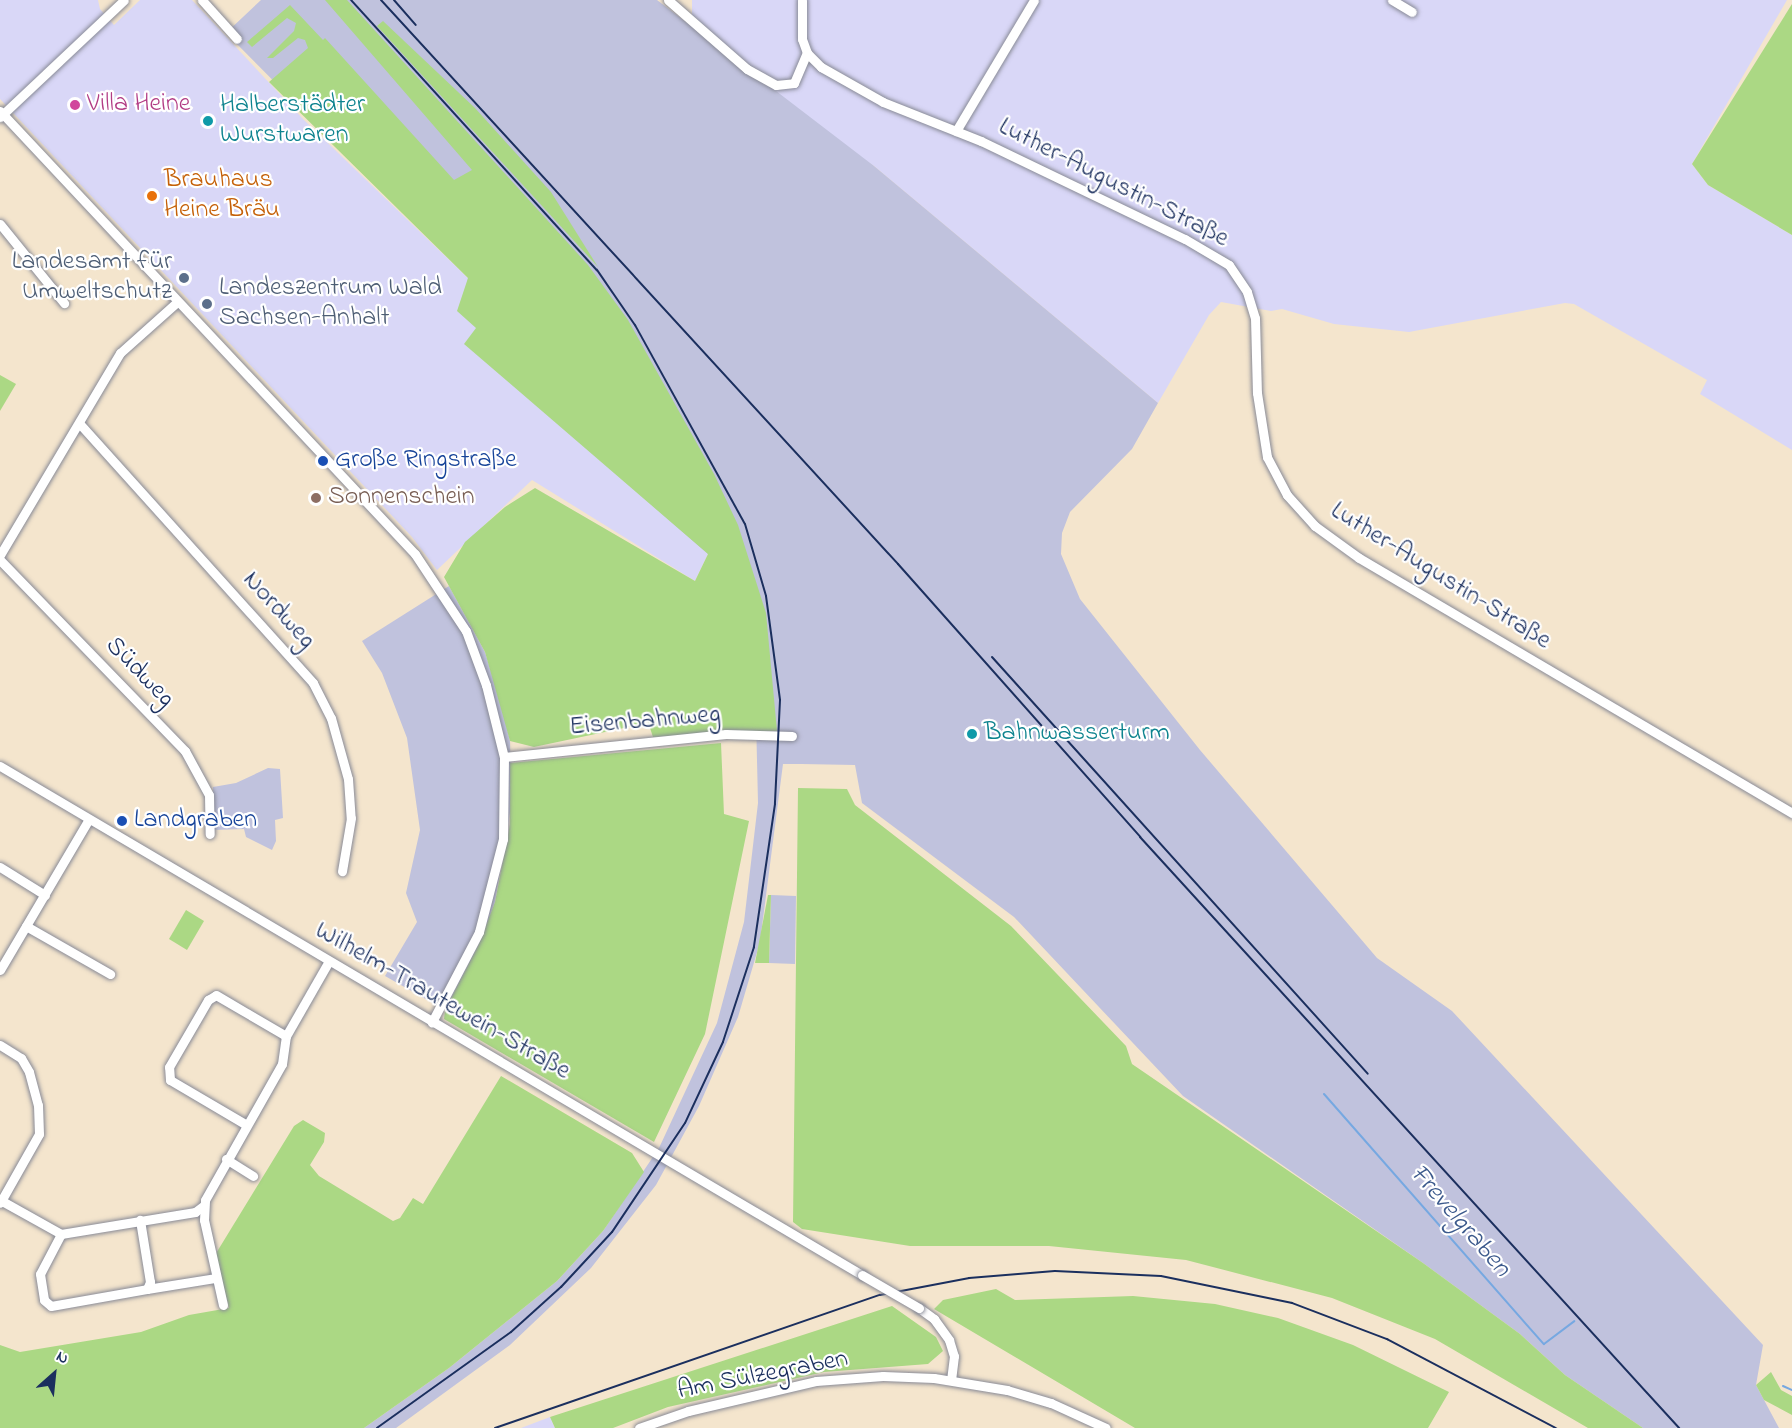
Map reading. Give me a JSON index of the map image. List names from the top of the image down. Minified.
{"streets":{"street":["Luther-Augustin-Straße","Nordweg","Südweg","Eisenbahnweg","Wilhelm-Trautewein-Straße","Am Sülzegraben"]},"crossings":[["Wilhelm-Trautewein-Straße","Am Sülzegraben"]],"water":["Frevelgraben"],"places":["Villa Heine","Halberstädter Wurstwaren","Brauhaus Heine Bräu","Landesamt für Umweltschutz","Landeszentrum Wald Sachsen-Anhalt","Große Ringstraße","Sonnenschein","Bahnwasserturm","Landgraben"],"north":"top right"}
